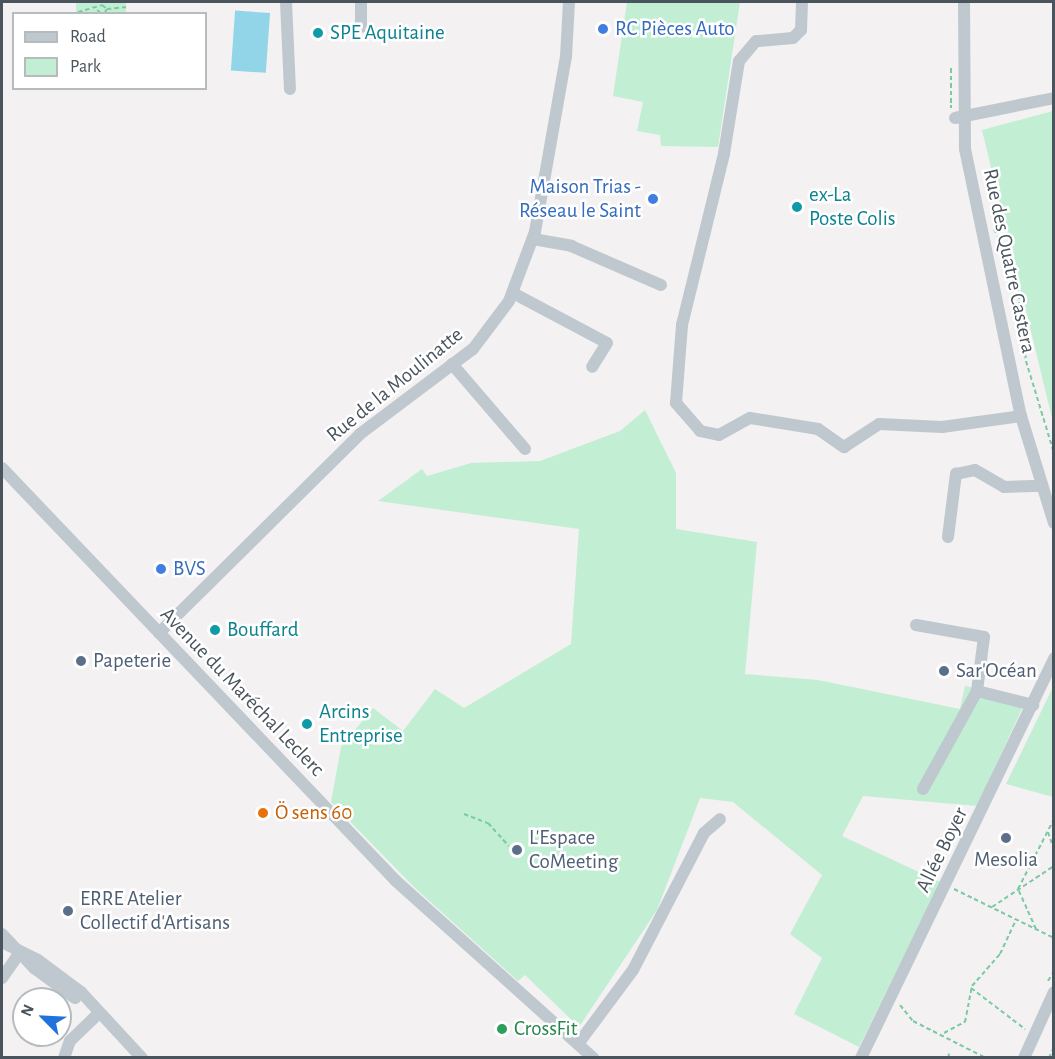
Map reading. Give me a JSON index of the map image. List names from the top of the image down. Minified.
{"streets":{"street":["Rue des Quatre Castera","Rue de la Moulinatte","Avenue du Maréchal Leclerc","Allée Boyer"]},"crossings":[["Rue de la Moulinatte","Avenue du Maréchal Leclerc"]],"places":["RC Pièces Auto","SPE Aquitaine","Maison Trias - Réseau le Saint","ex-La Poste Colis","BVS","Bouffard","Papeterie","Sar'Océan","Arcins Entreprise","Ö sens 60","Mesolia","L'Espace CoMeeting","ERRE Atelier Collectif d'Artisans","CrossFit"],"legend":["Road","Park"],"north":"top left"}
